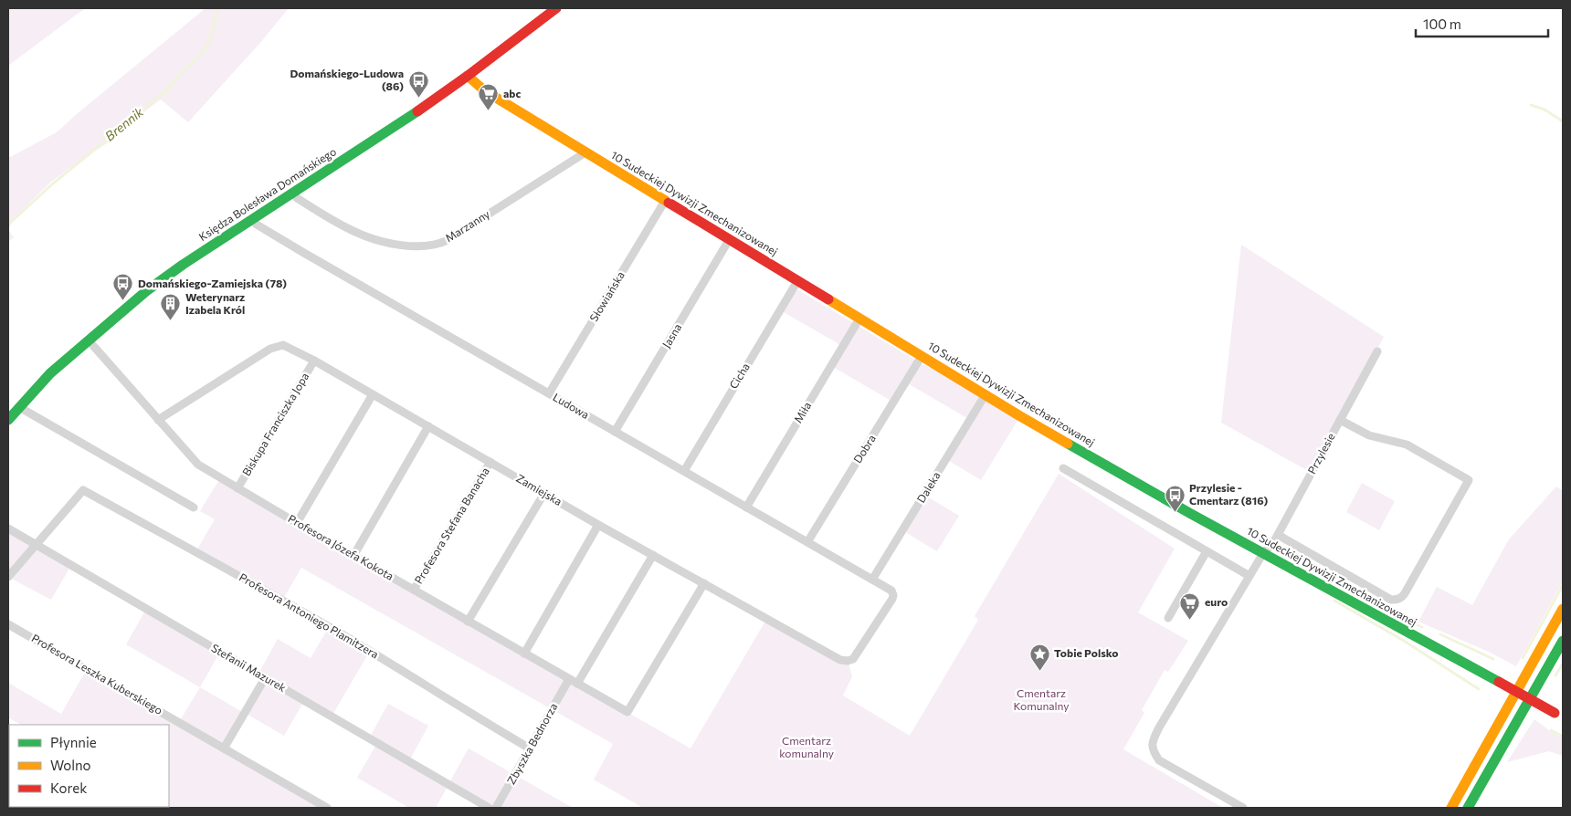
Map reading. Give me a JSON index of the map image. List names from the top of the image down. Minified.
{"streets":{"street":["Księdza Bolesława Domańskiego","10 Sudeckiej Dywizji Zmechanizowanej","Marzanny","Słowiańska","Jasna","Cicha","Ludowa","Miła","Biskupa Franciszka Jopa","Dobra","Przylesie","Daleka","Zamiejska","Profesora Stefana Banacha","Profesora Józefa Kokota","Profesora Antoniego Plamitzera","Stefanii Mazurek","Profesora Leszka Kuberskiego","Zbyszka Bednorza"]},"crossings":[["Księdza Bolesława Domańskiego","10 Sudeckiej Dywizji Zmechanizowanej"],["Księdza Bolesława Domańskiego","Marzanny"],["Księdza Bolesława Domańskiego","Ludowa"],["Księdza Bolesława Domańskiego","Profesora Józefa Kokota"],["10 Sudeckiej Dywizji Zmechanizowanej","Marzanny"],["10 Sudeckiej Dywizji Zmechanizowanej","Słowiańska"],["10 Sudeckiej Dywizji Zmechanizowanej","Jasna"],["10 Sudeckiej Dywizji Zmechanizowanej","Cicha"],["10 Sudeckiej Dywizji Zmechanizowanej","Miła"],["10 Sudeckiej Dywizji Zmechanizowanej","Dobra"],["10 Sudeckiej Dywizji Zmechanizowanej","Przylesie"],["10 Sudeckiej Dywizji Zmechanizowanej","Daleka"],["Słowiańska","Ludowa"],["Jasna","Ludowa"],["Cicha","Ludowa"],["Ludowa","Miła"],["Ludowa","Dobra"],["Ludowa","Daleka"],["Ludowa","Zamiejska"],["Biskupa Franciszka Jopa","Zamiejska"],["Biskupa Franciszka Jopa","Profesora Józefa Kokota"],["Zamiejska","Profesora Stefana Banacha"],["Zamiejska","Profesora Józefa Kokota"],["Profesora Stefana Banacha","Profesora Józefa Kokota"],["Profesora Józefa Kokota","Zbyszka Bednorza"],["Profesora Antoniego Plamitzera","Stefanii Mazurek"],["Profesora Antoniego Plamitzera","Zbyszka Bednorza"]],"water":["Brennik"],"parks":["Cmentarz Komunalny","Cmentarz komunalny"],"places":{"bus stop":["Domańskiego-Ludowa (86)","Domańskiego-Zamiejska (78)","Przylesie - Cmentarz (816)"],"supermarket":["abc","euro"],"building":["Weterynarz Izabela Król"],"place":["Tobie Polsko"]},"legend":["Płynnie","Wolno","Korek"],"scale_bar":"100 m"}
